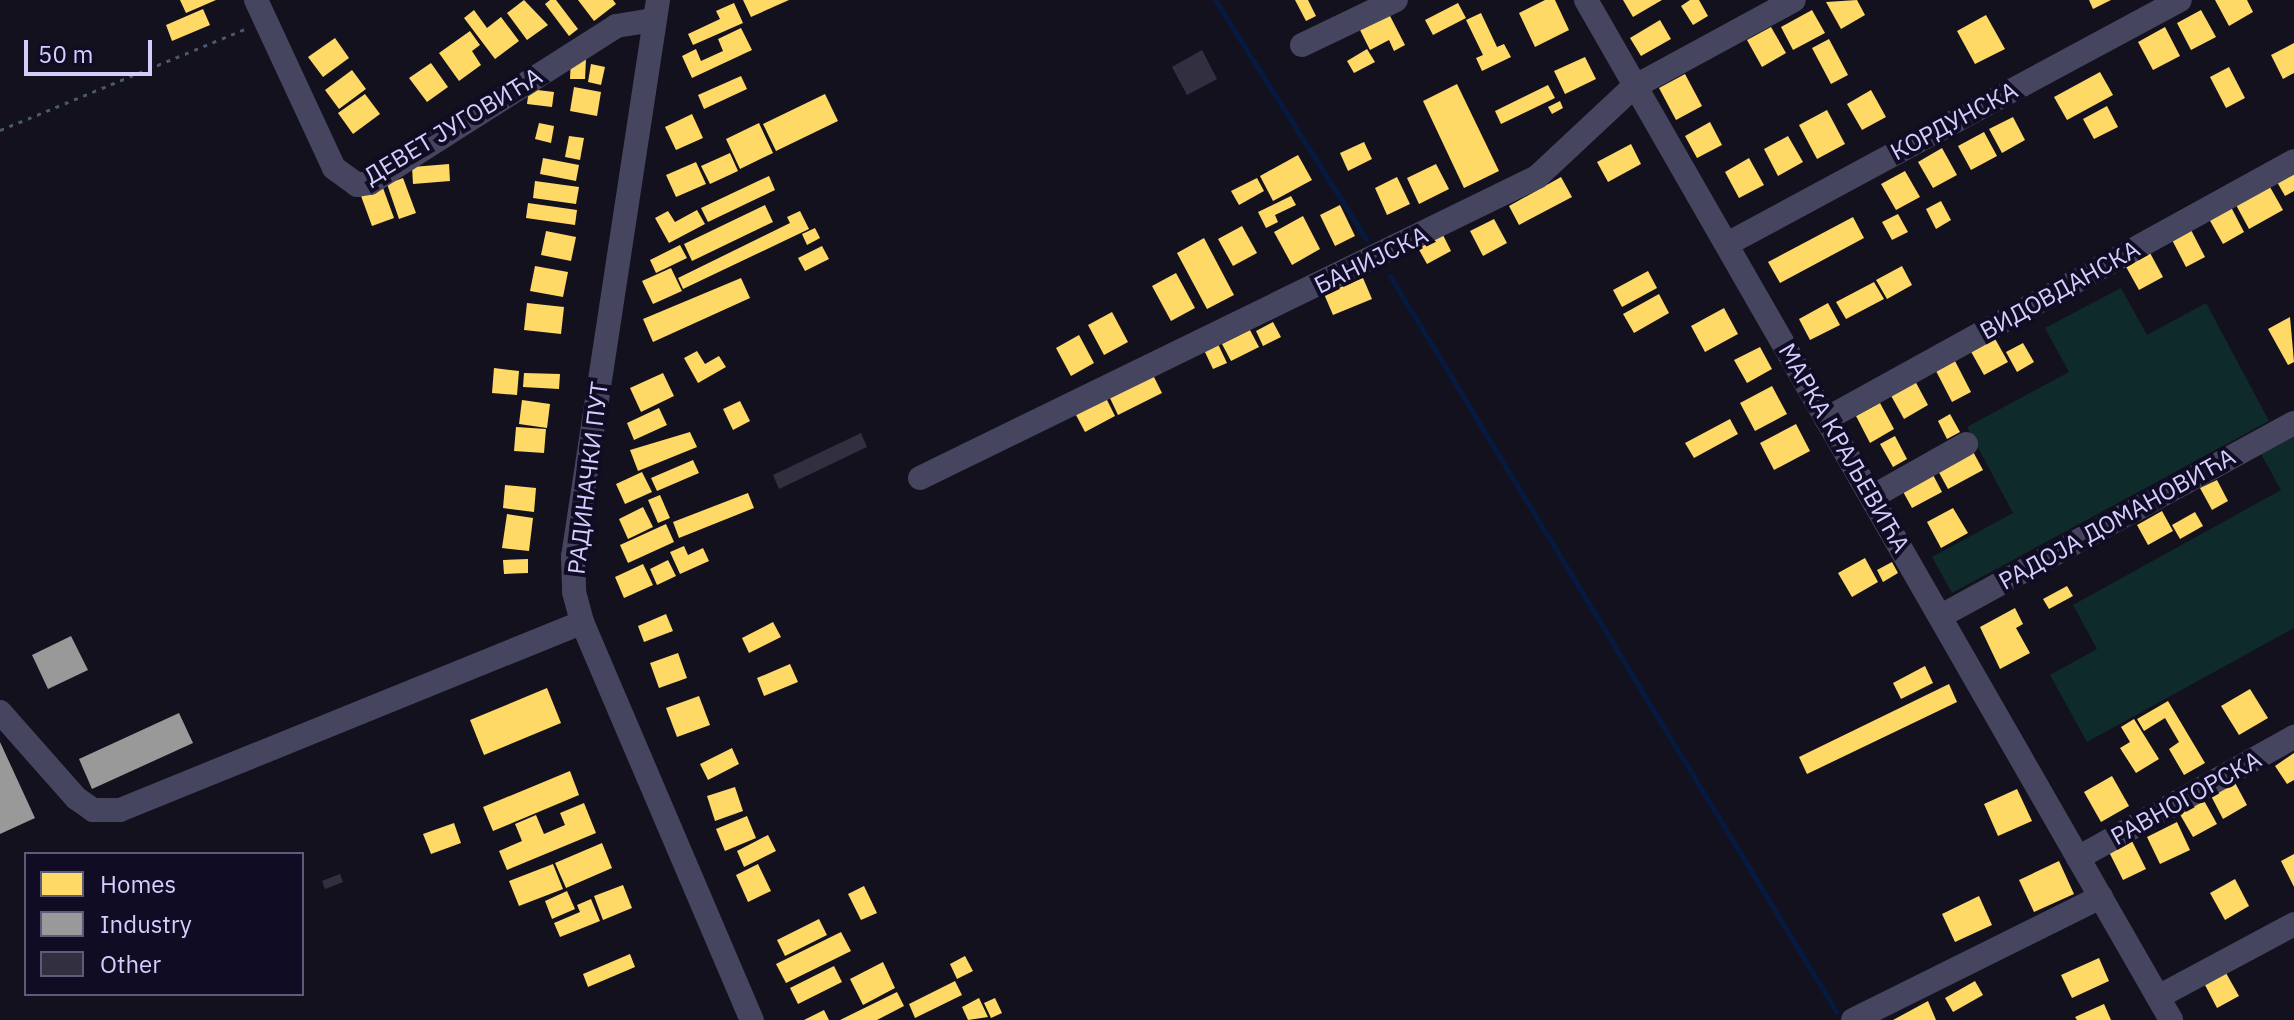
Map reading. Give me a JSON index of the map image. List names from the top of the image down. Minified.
{"streets":{"street":["КОРДУНСКА","ДЕВЕТ ЈУГОВИЋА","БАНИЈСКА","ВИДОВДАНСКА","МАРКА КРАЉЕВИЋА","РАДИНАЧКИ ПУТ","РАДОЈА ДОМАНОВИЋА","РАВНОГОРСКА"]},"crossings":[["КОРДУНСКА","МАРКА КРАЉЕВИЋА"],["ДЕВЕТ ЈУГОВИЋА","РАДИНАЧКИ ПУТ"],["БАНИЈСКА","МАРКА КРАЉЕВИЋА"],["ВИДОВДАНСКА","МАРКА КРАЉЕВИЋА"],["МАРКА КРАЉЕВИЋА","РАДОЈА ДОМАНОВИЋА"],["МАРКА КРАЉЕВИЋА","РАВНОГОРСКА"]],"legend":["Homes","Industry","Other"],"scale_bar":"50 m"}
